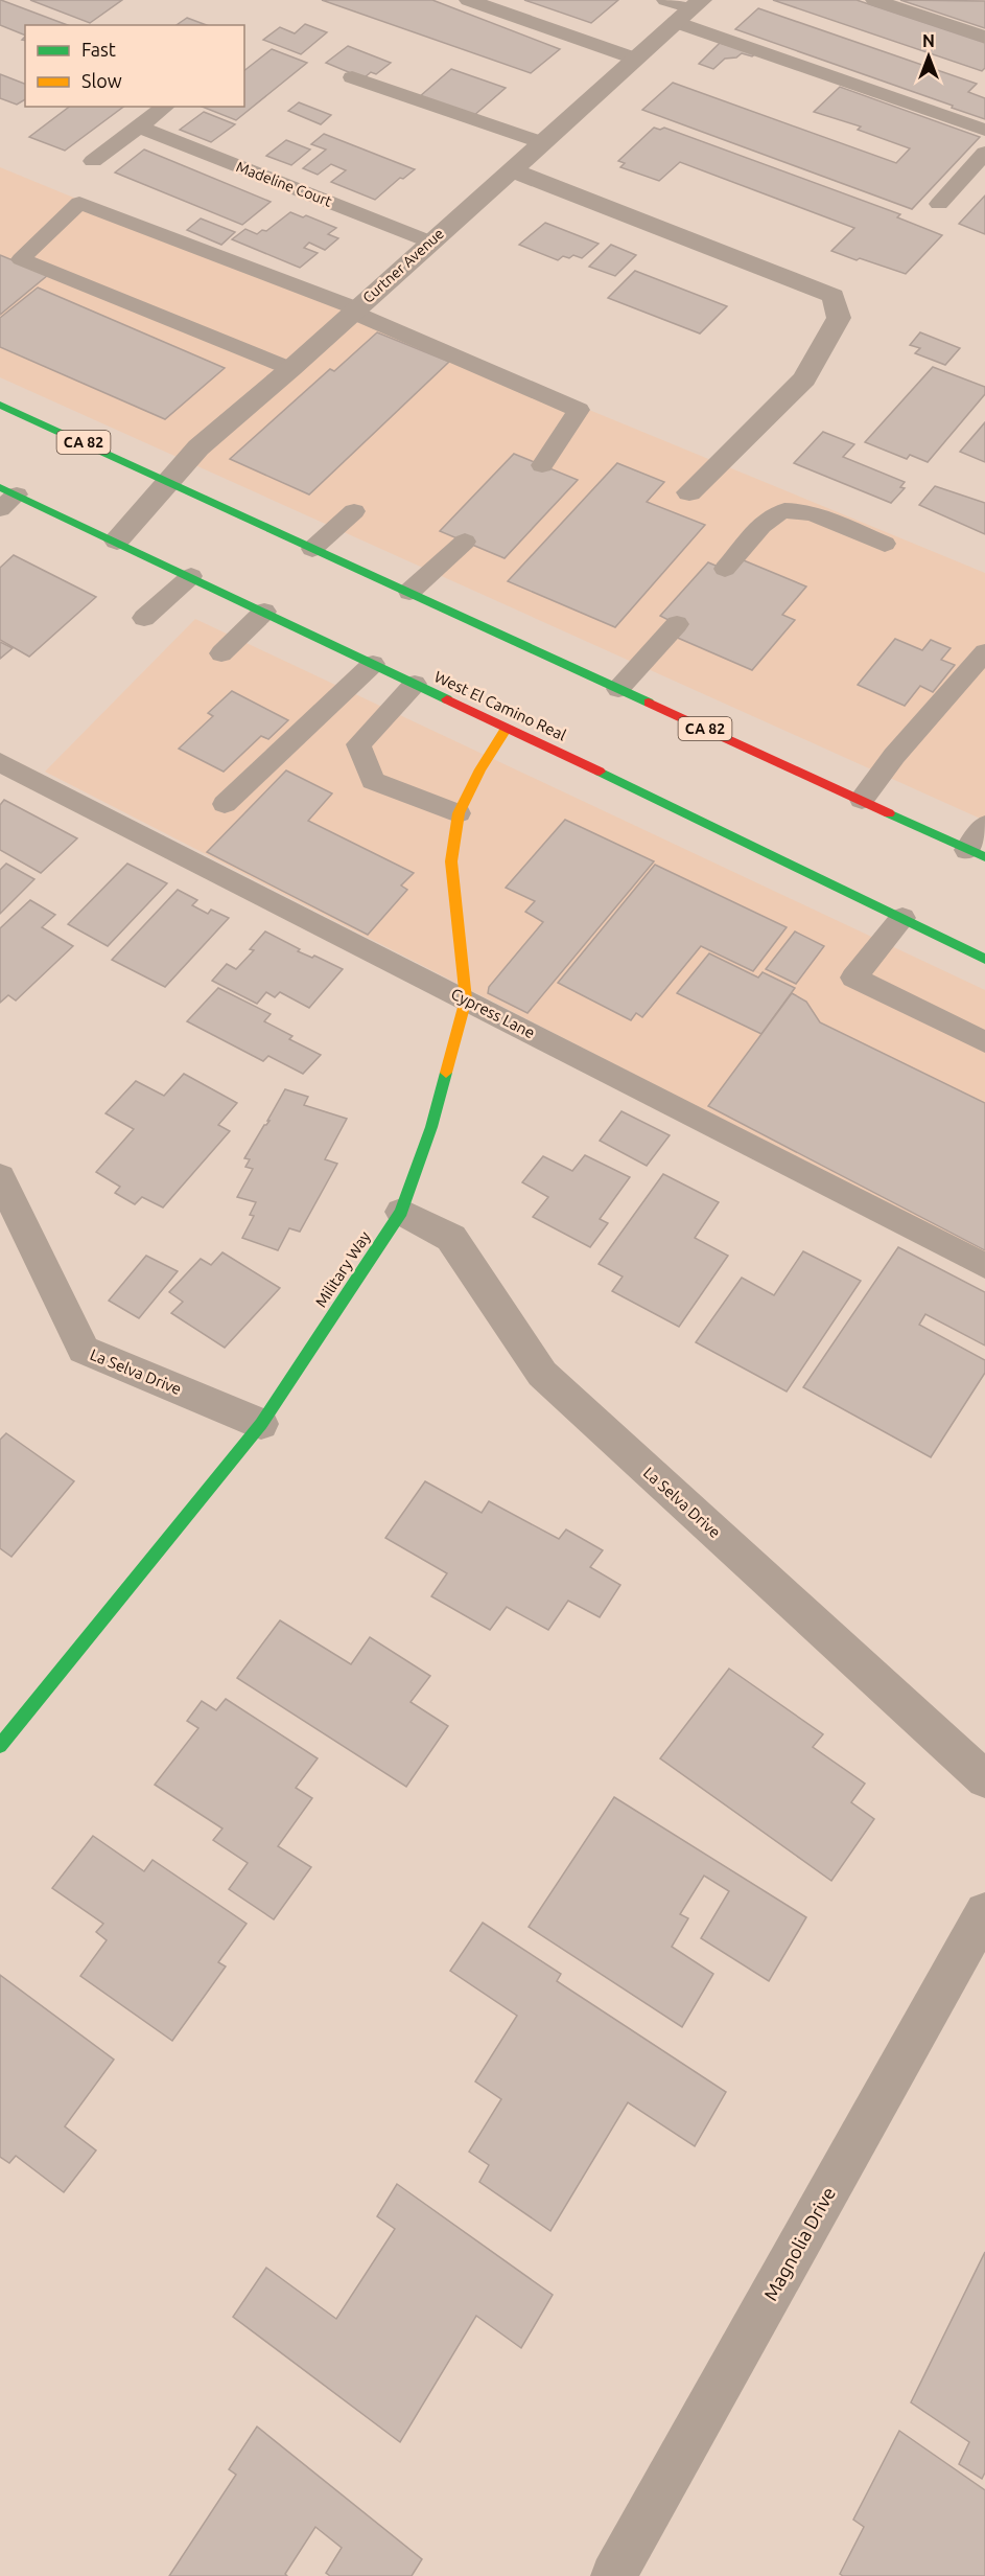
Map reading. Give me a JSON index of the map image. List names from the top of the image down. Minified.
{"streets":{"main road":["CA 82","West El Camino Real","Military Way"],"street":["Curtner Avenue","La Selva Drive","Magnolia Drive"],"lane":["Madeline Court","Cypress Lane"]},"crossings":[["Madeline Court","Curtner Avenue"],["Curtner Avenue","CA 82"],["Curtner Avenue","West El Camino Real"],["West El Camino Real","Military Way"],["Cypress Lane","Military Way"],["Military Way","La Selva Drive"]],"legend":["Fast","Slow"],"north":"top"}
